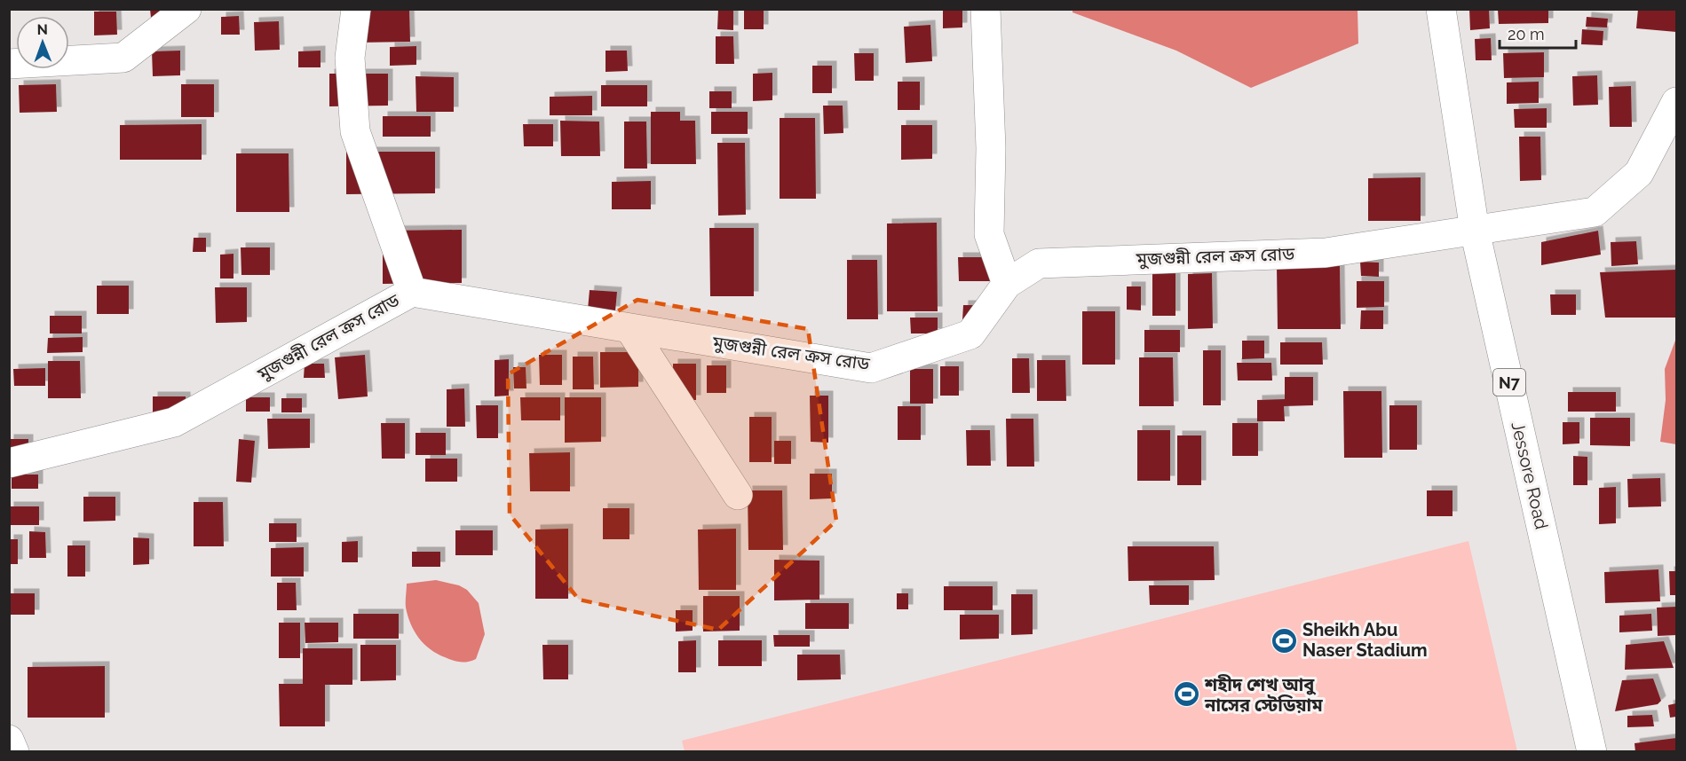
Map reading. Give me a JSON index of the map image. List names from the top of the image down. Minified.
{"streets":{"main road":["মুজগুন্নী রেল ক্রস রোড","N7","Jessore Road"]},"crossings":[["মুজগুন্নী রেল ক্রস রোড","Jessore Road"]],"places":{"sports":["Sheikh Abu Naser Stadium","শহীদ শেখ আবু নাসের স্টেডিয়াম"]},"scale_bar":"20 m","north":"top"}
